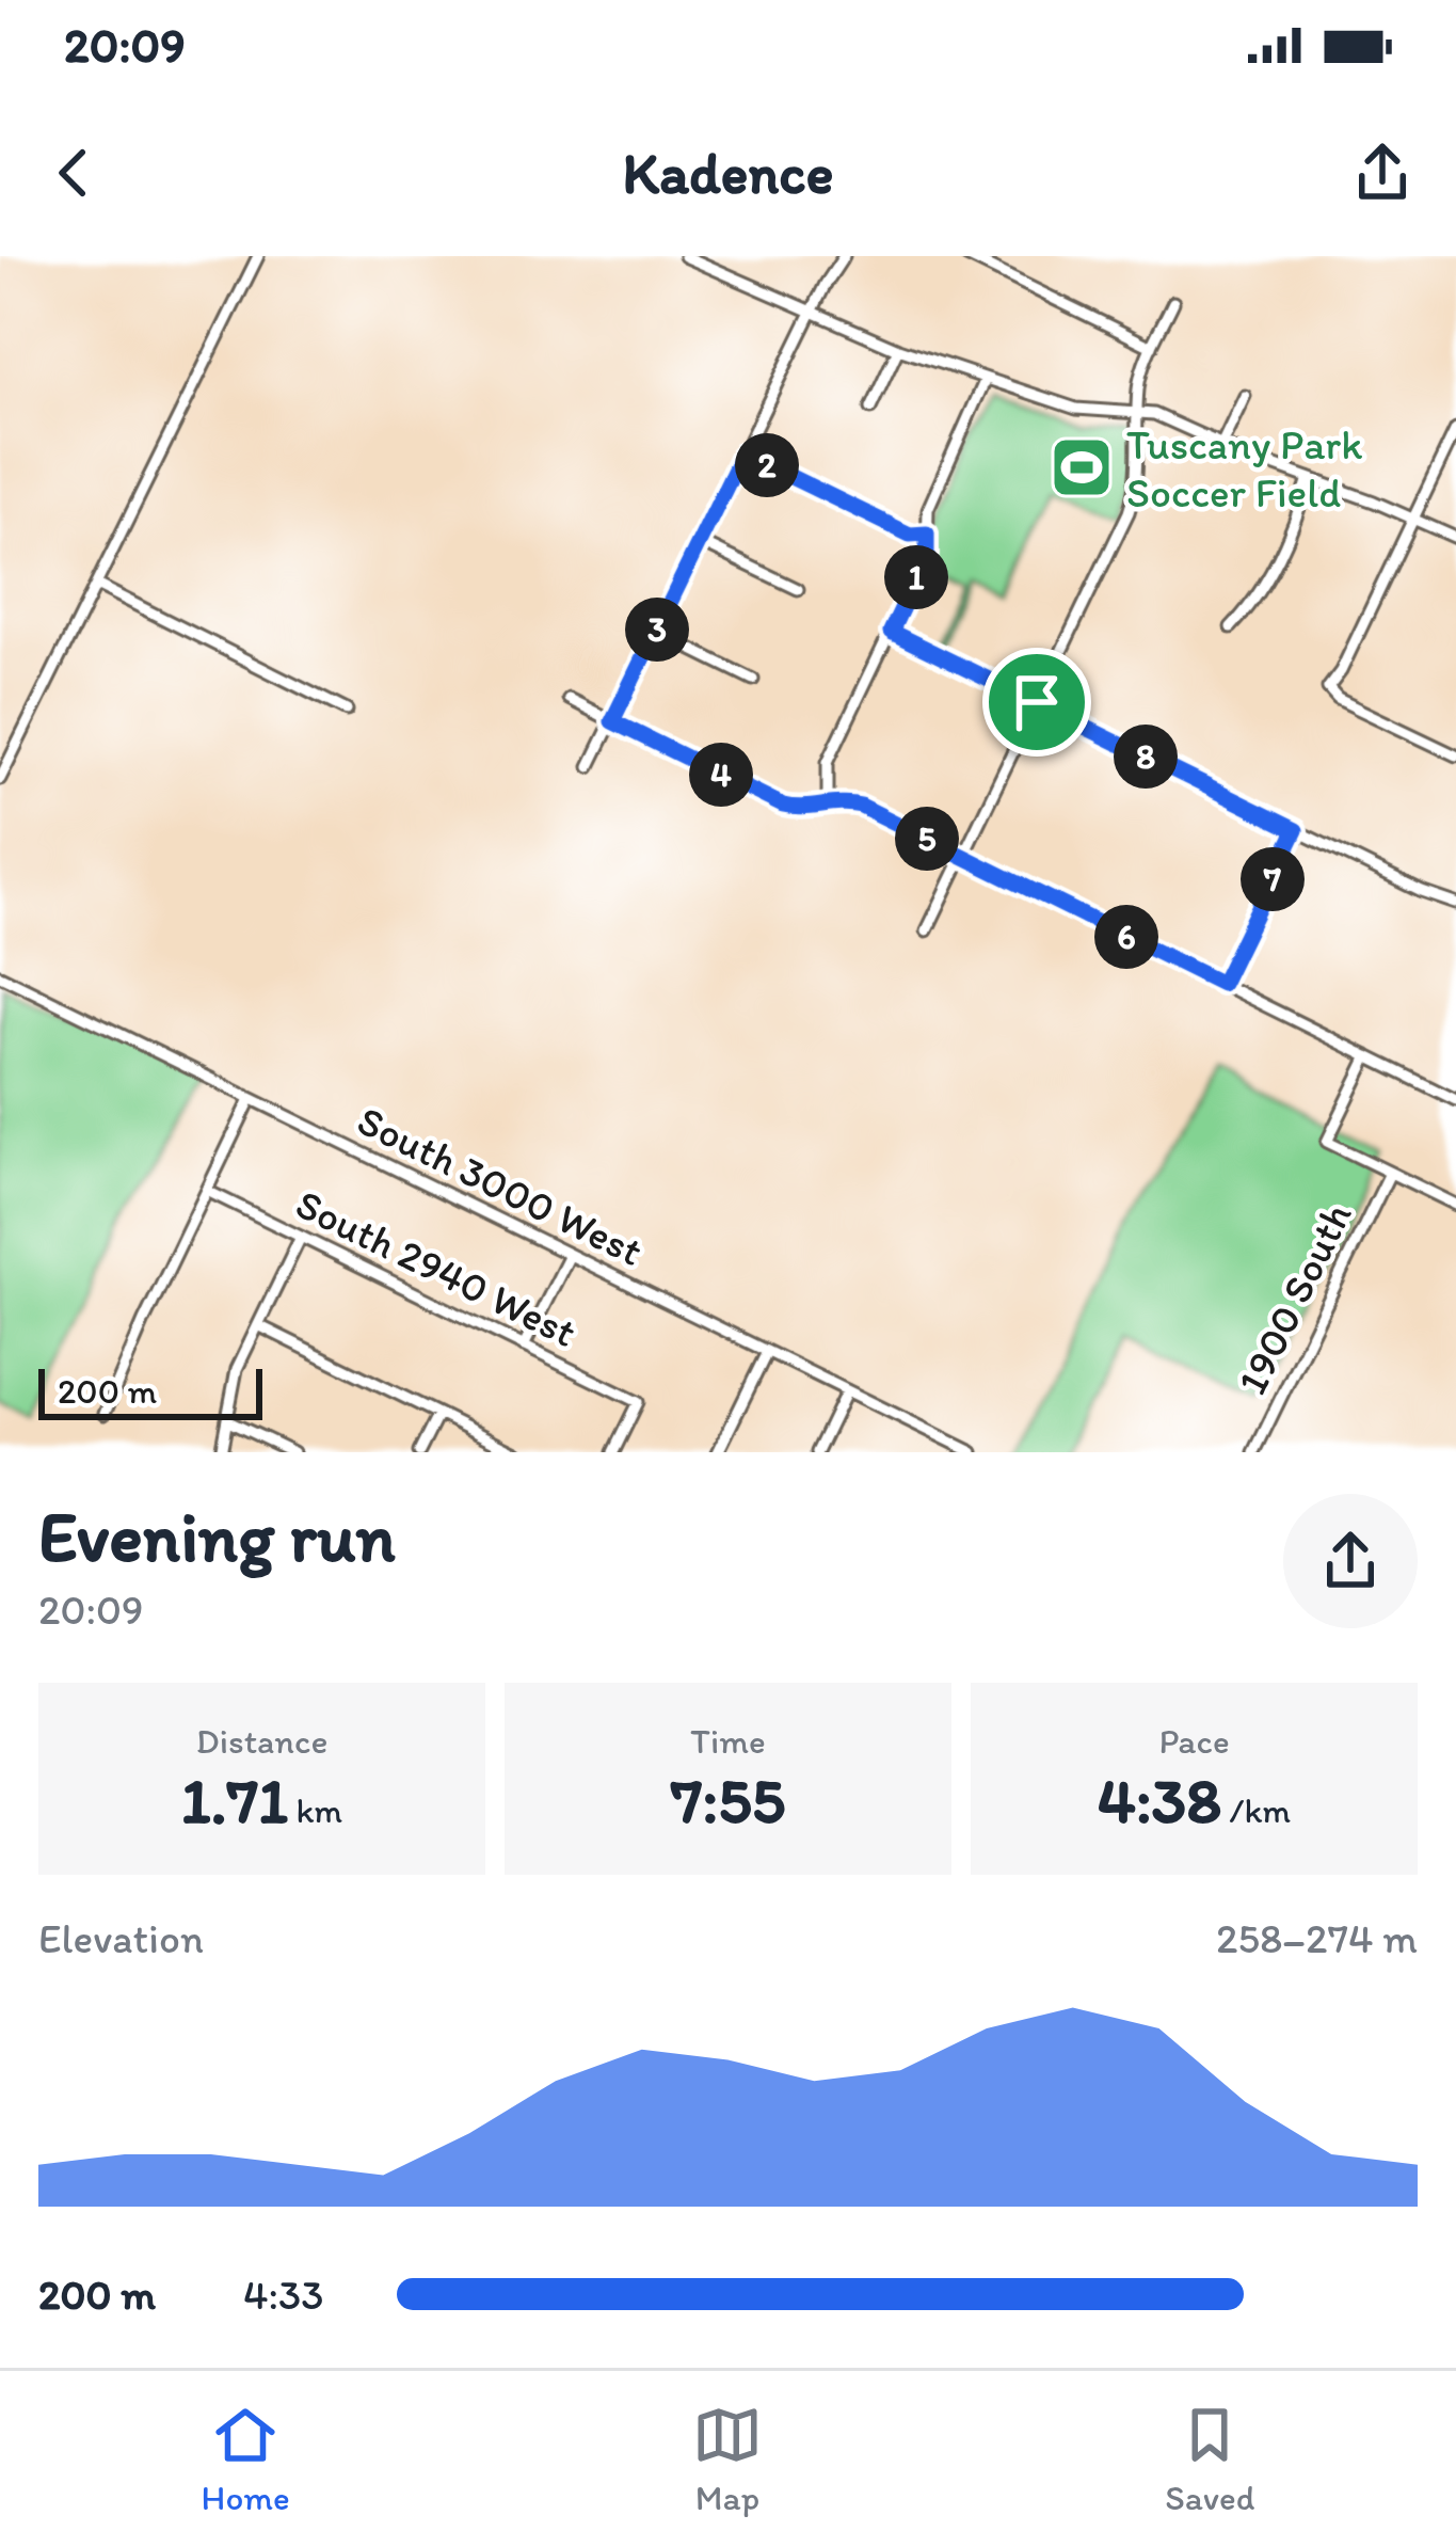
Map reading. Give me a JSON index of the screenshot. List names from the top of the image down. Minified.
{"streets":{"street":["South 3000 West","South 2940 West","1900 South"]},"places":{"sports":["Tuscany Park Soccer Field"]},"scale_bar":"200 m","page":{"status":"20:09","header":"Kadence","pins":["2","1","3","8","4","5","7","6"],"scale":"200 m","heading":["Evening run","20:09"],"stats":[["Distance","1.71 km"],["Time","7:55"],["Pace","4:38 /km"]],"chart":["Elevation","258–274 m"],"list":[{"name":"200 m","note":"4:33"}],"tabs":["Home","Map","Saved"]}}
